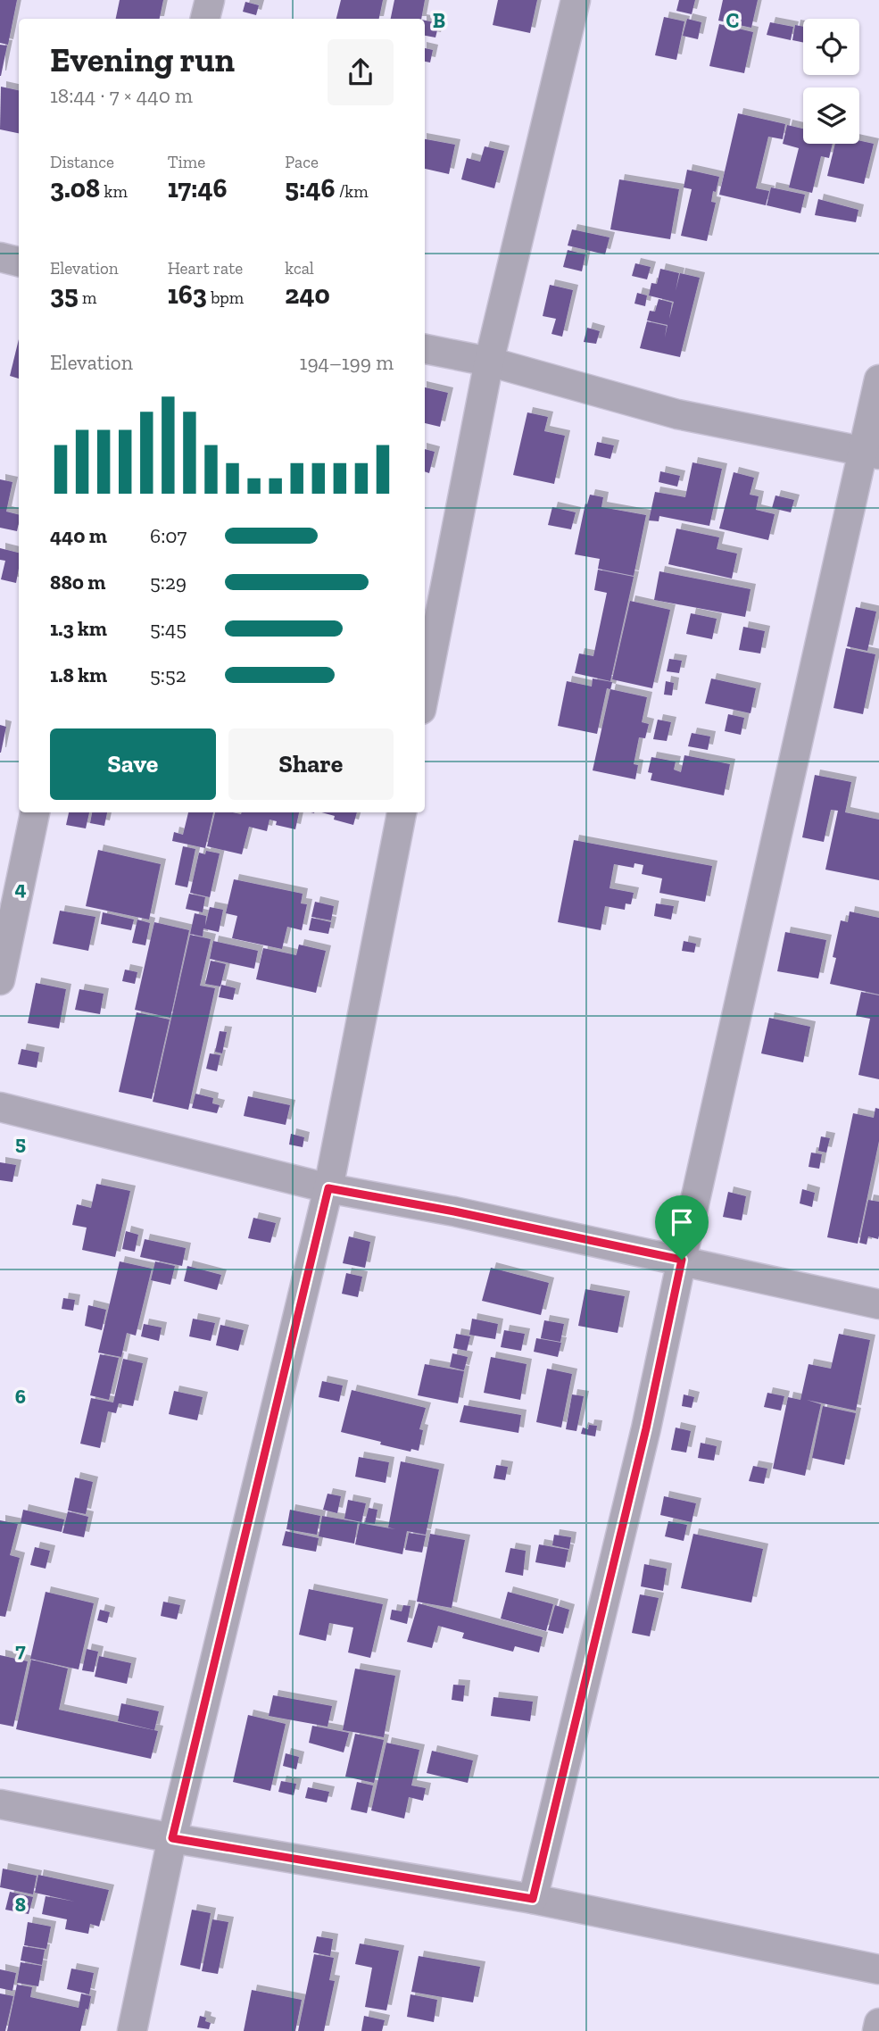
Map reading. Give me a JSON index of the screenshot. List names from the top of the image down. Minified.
{"page":{"heading":["Evening run","18:44 · 7 × 440 m"],"stats":[["Distance","3.08 km"],["Time","17:46"],["Pace","5:46 /km"],["Elevation","35 m"],["Heart rate","163 bpm"],["kcal","240"]],"chart":["Elevation","194–199 m"],"list":[{"name":"440 m","note":"6:07"},{"name":"880 m","note":"5:29"},{"name":"1.3 km","note":"5:45"},{"name":"1.8 km","note":"5:52"}],"buttons":["Save","Share"]},"grid":{"columns":["B","C"],"rows":["4","5","6","7","8"]}}
